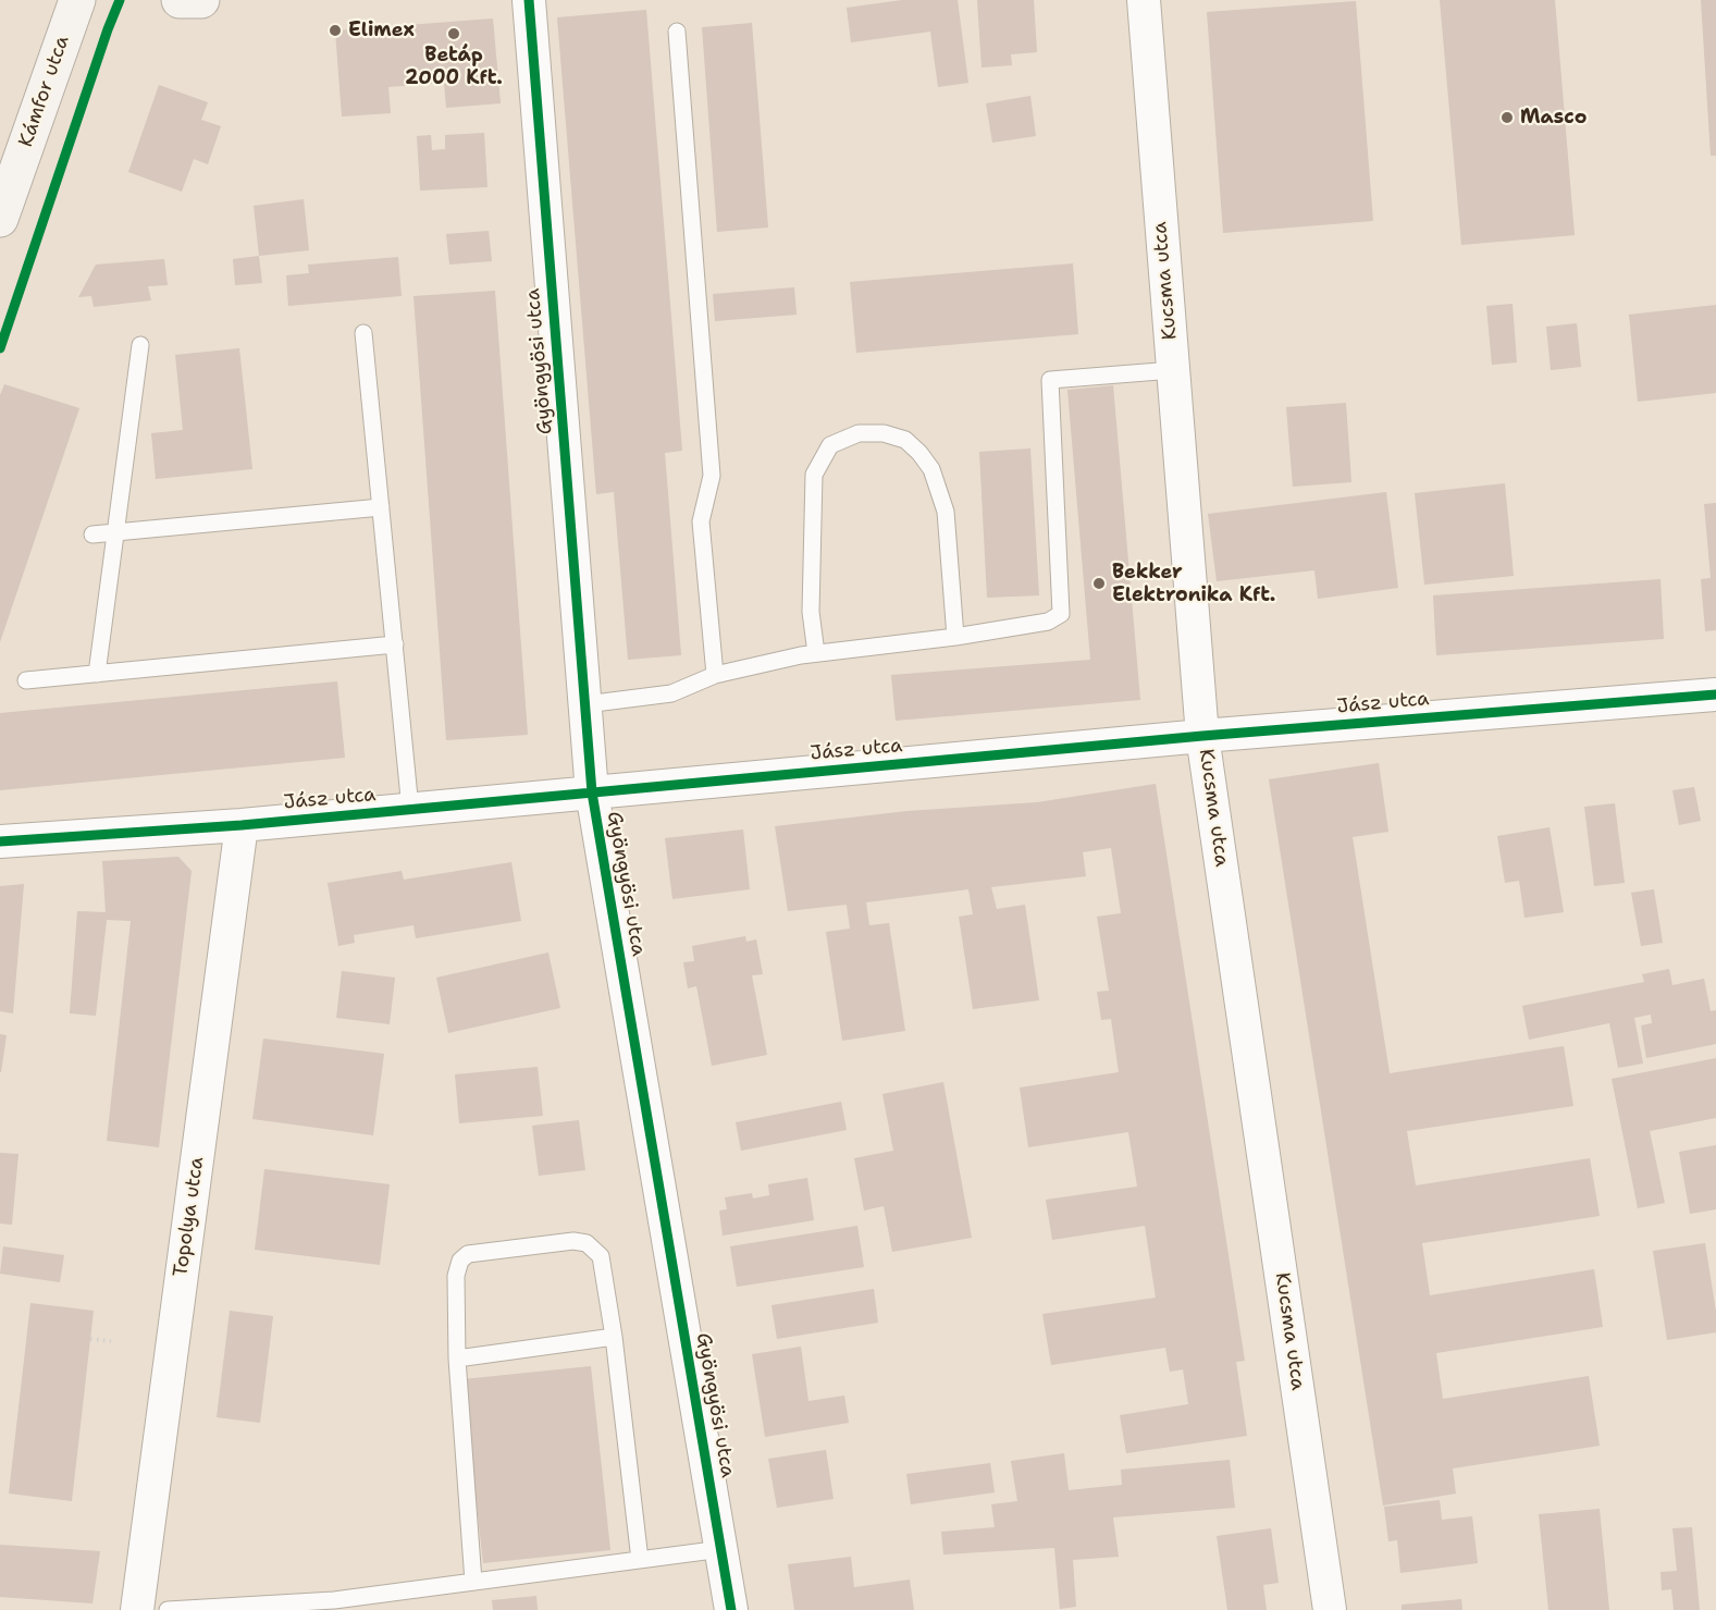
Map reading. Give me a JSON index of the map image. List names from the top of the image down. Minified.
{"streets":{"street":["Kámfor utca","Kucsma utca","Gyöngyösi utca","Jász utca","Topolya utca"]},"crossings":[["Kucsma utca","Jász utca"],["Gyöngyösi utca","Jász utca"],["Jász utca","Topolya utca"]],"places":["Elimex","Betáp 2000 Kft.","Masco","Bekker Elektronika Kft."]}
